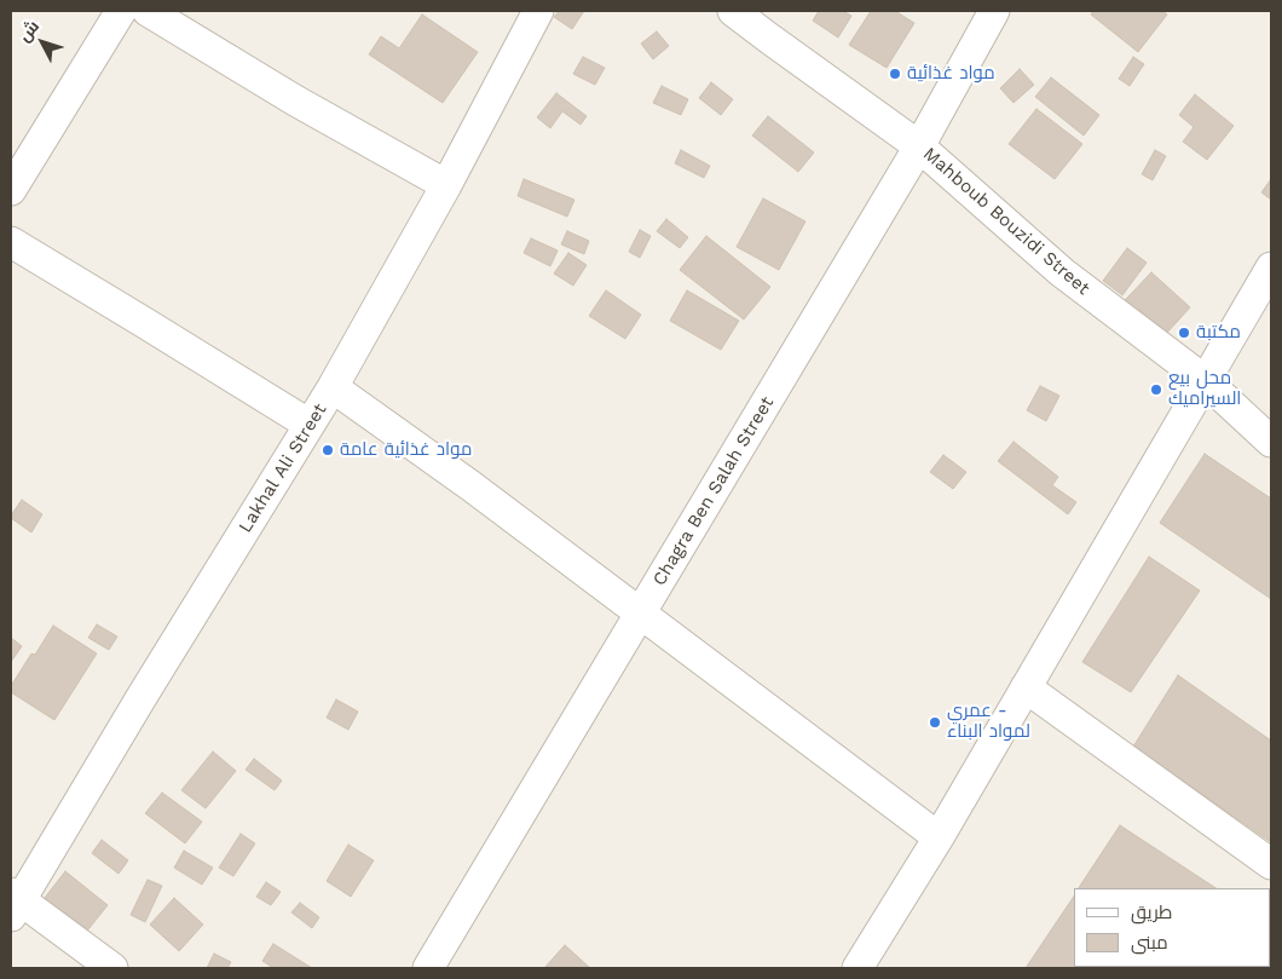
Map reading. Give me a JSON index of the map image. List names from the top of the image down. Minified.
{"streets":{"street":["Mahboub Bouzidi Street","Lakhal Ali Street","Chagra Ben Salah Street"]},"crossings":[["Mahboub Bouzidi Street","Chagra Ben Salah Street"]],"places":["مواد غذائية","مكتبة","محل بيع السيراميك","مواد غذائية عامة","عمري - لمواد البناء"],"legend":["طريق","مبنى"],"north":"top left"}
